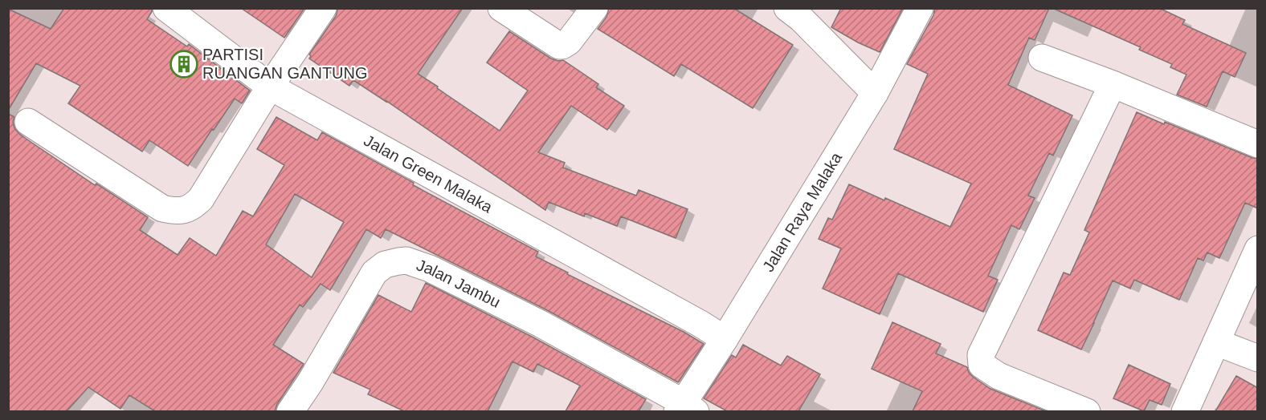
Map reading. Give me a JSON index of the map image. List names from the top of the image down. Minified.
{"streets":{"street":["Jalan Green Malaka","Jalan Raya Malaka","Jalan Jambu"]},"crossings":[["Jalan Green Malaka","Jalan Raya Malaka"],["Jalan Raya Malaka","Jalan Jambu"]],"places":{"building":["PARTISI RUANGAN GANTUNG"]}}
